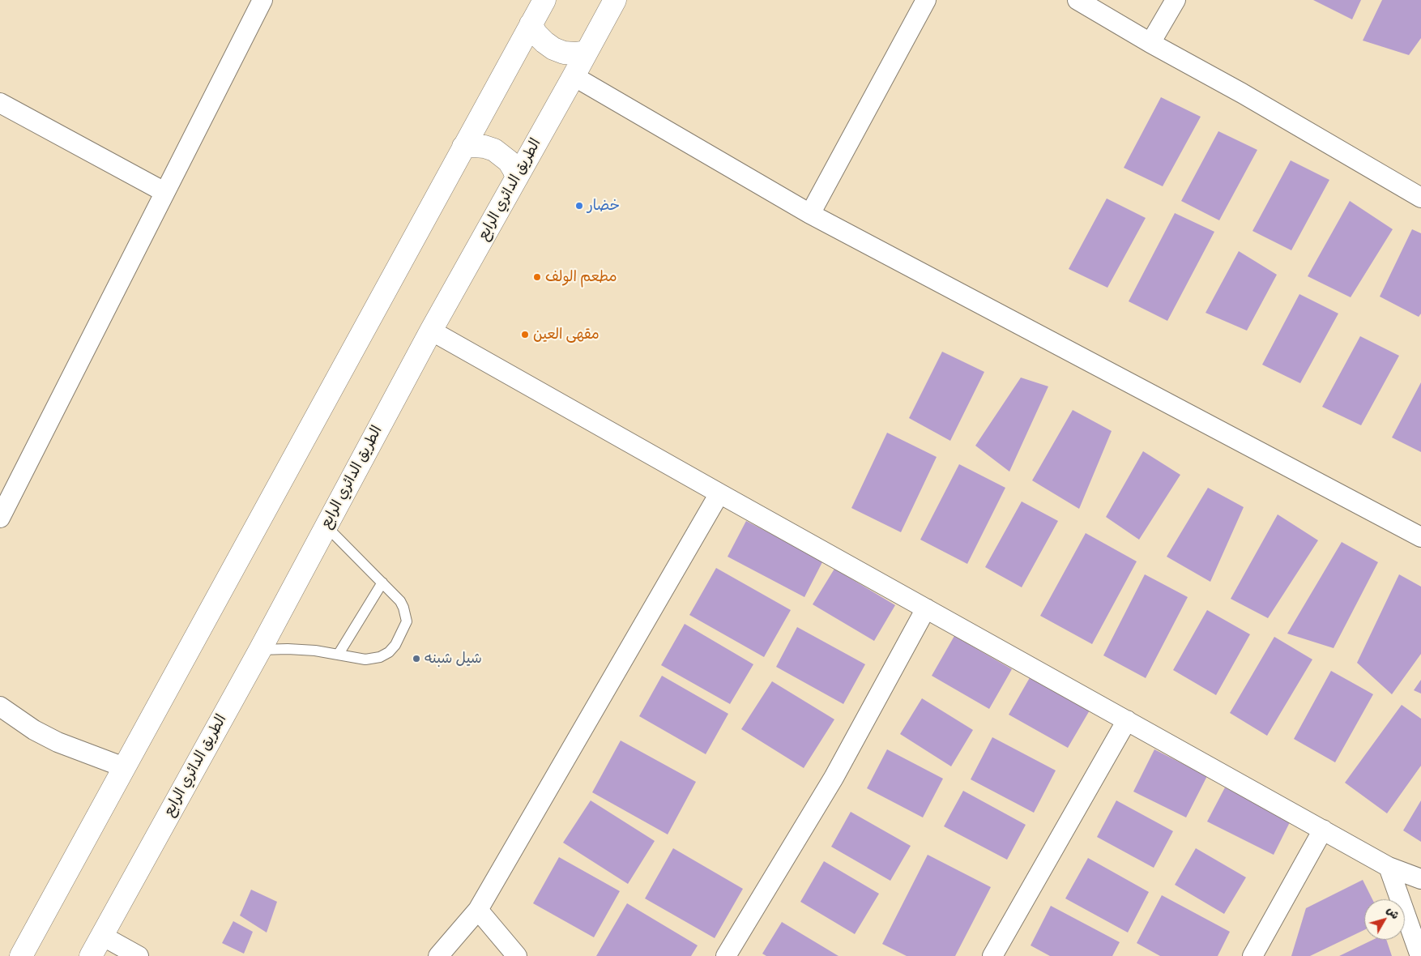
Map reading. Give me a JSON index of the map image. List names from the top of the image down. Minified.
{"streets":{"main road":["الطريق الدائري الرابع"]},"places":["خضار","مطعم الولف","مقهى العين","شيل شبنه"],"north":"top right"}
